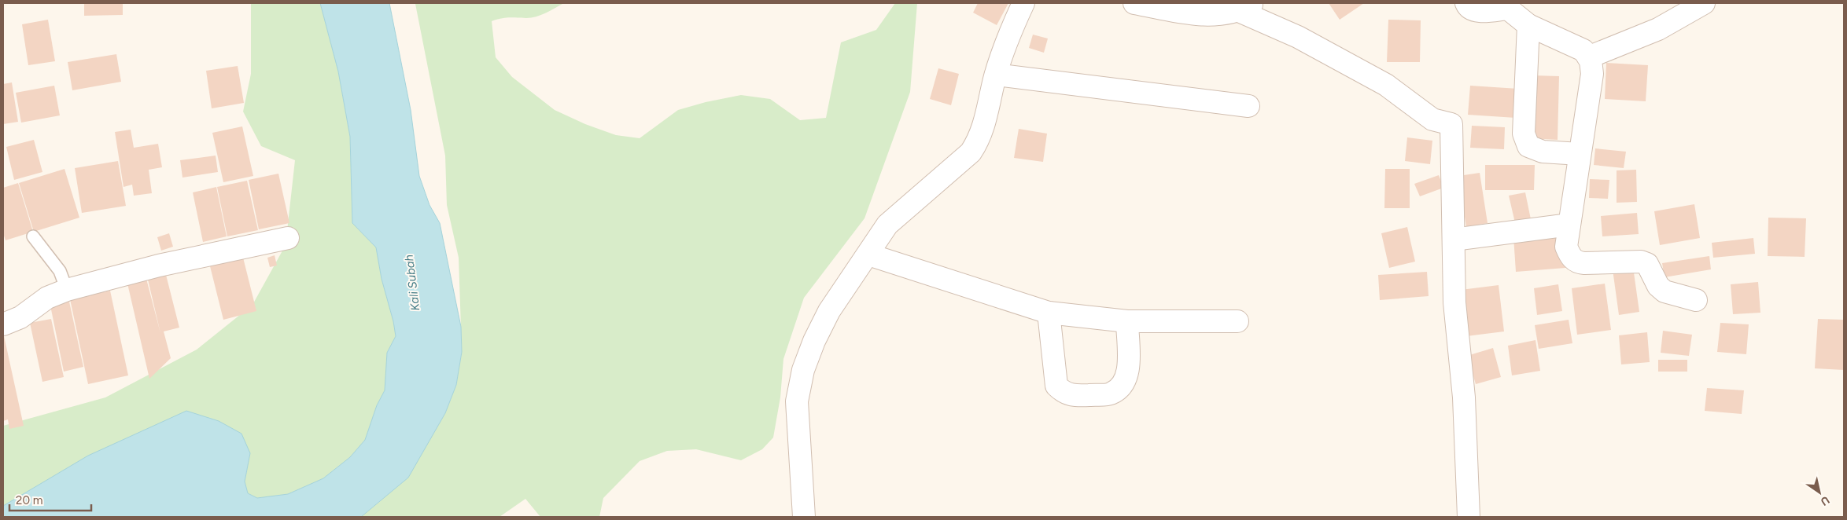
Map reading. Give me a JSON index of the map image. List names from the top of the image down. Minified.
{"water":["Kali Subah"],"scale_bar":"20 m","north":"bottom right"}
